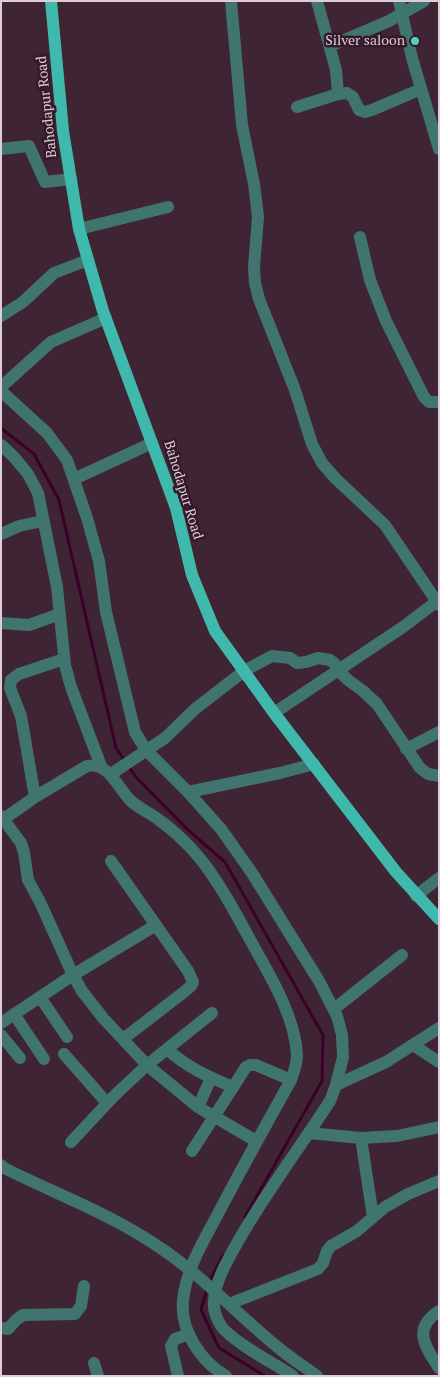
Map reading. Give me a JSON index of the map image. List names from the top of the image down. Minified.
{"streets":{"main road":["Bahodapur Road"]},"places":["Silver saloon"]}
